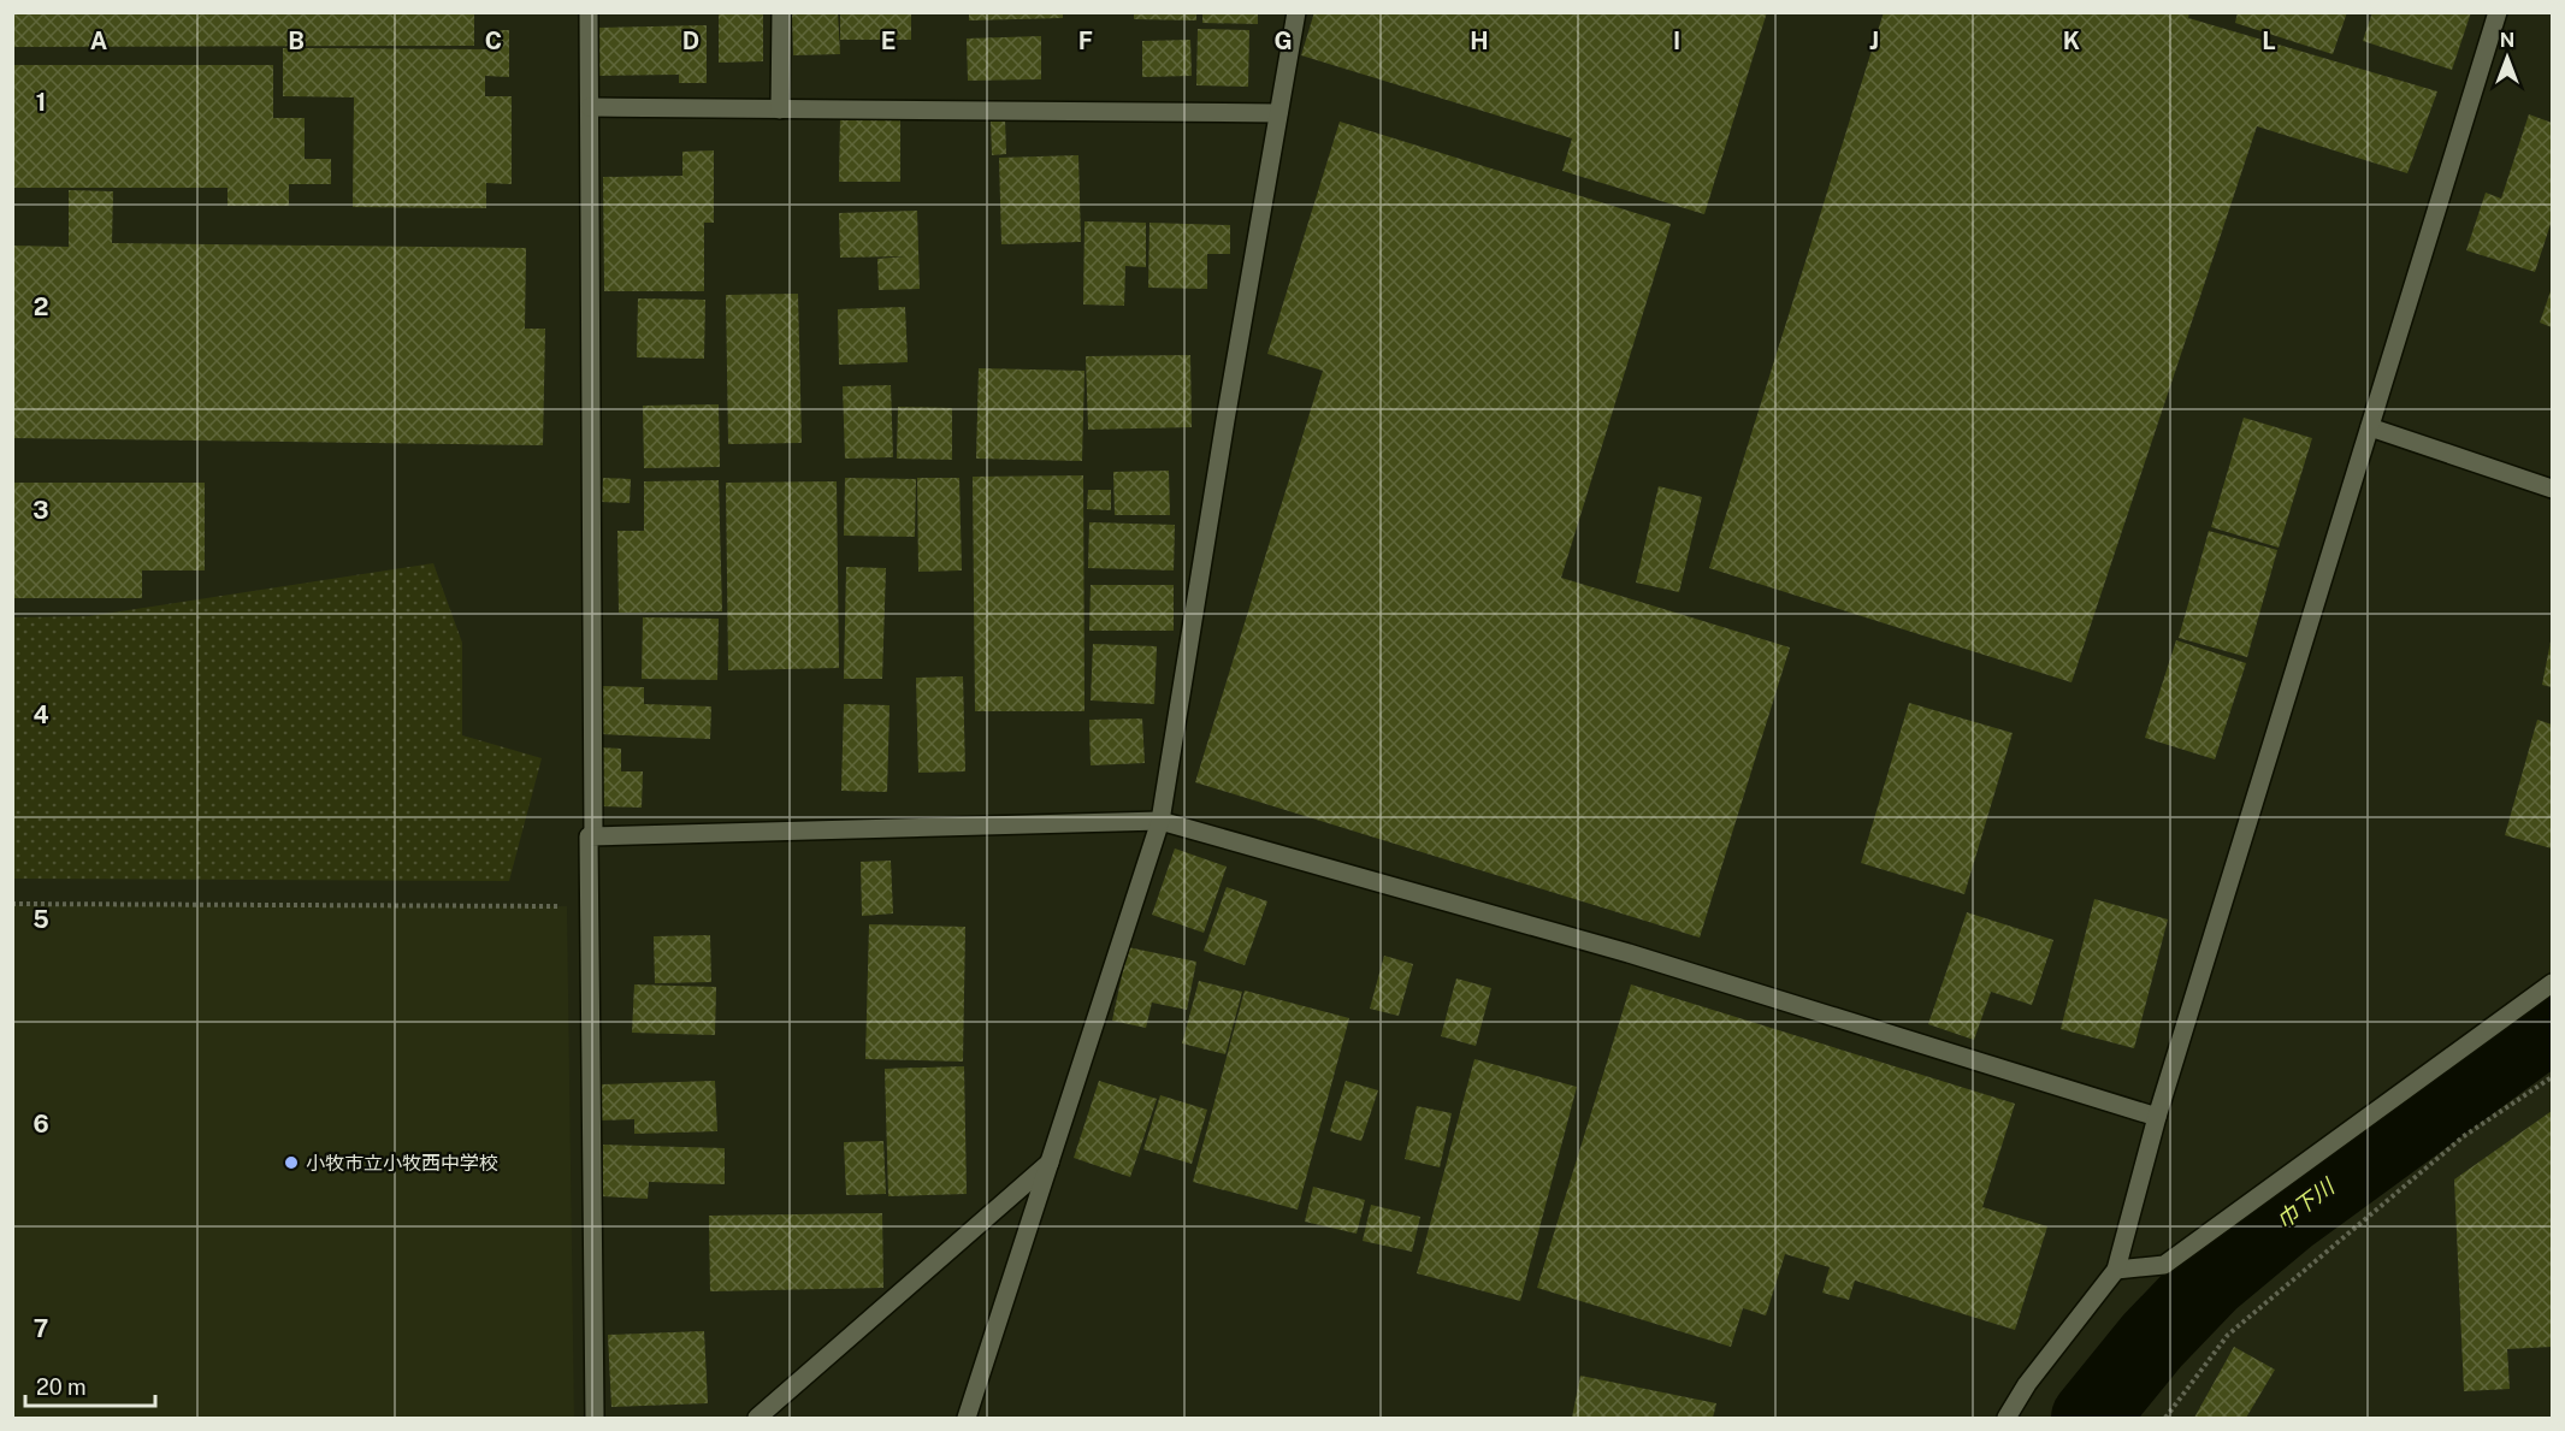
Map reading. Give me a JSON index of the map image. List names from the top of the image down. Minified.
{"water":["巾下川"],"places":["小牧市立小牧西中学校"],"scale_bar":"20 m","north":"top","grid":{"columns":["A","B","C","D","E","F","G","H","I","J","K","L"],"rows":["1","2","3","4","5","6","7"]}}
